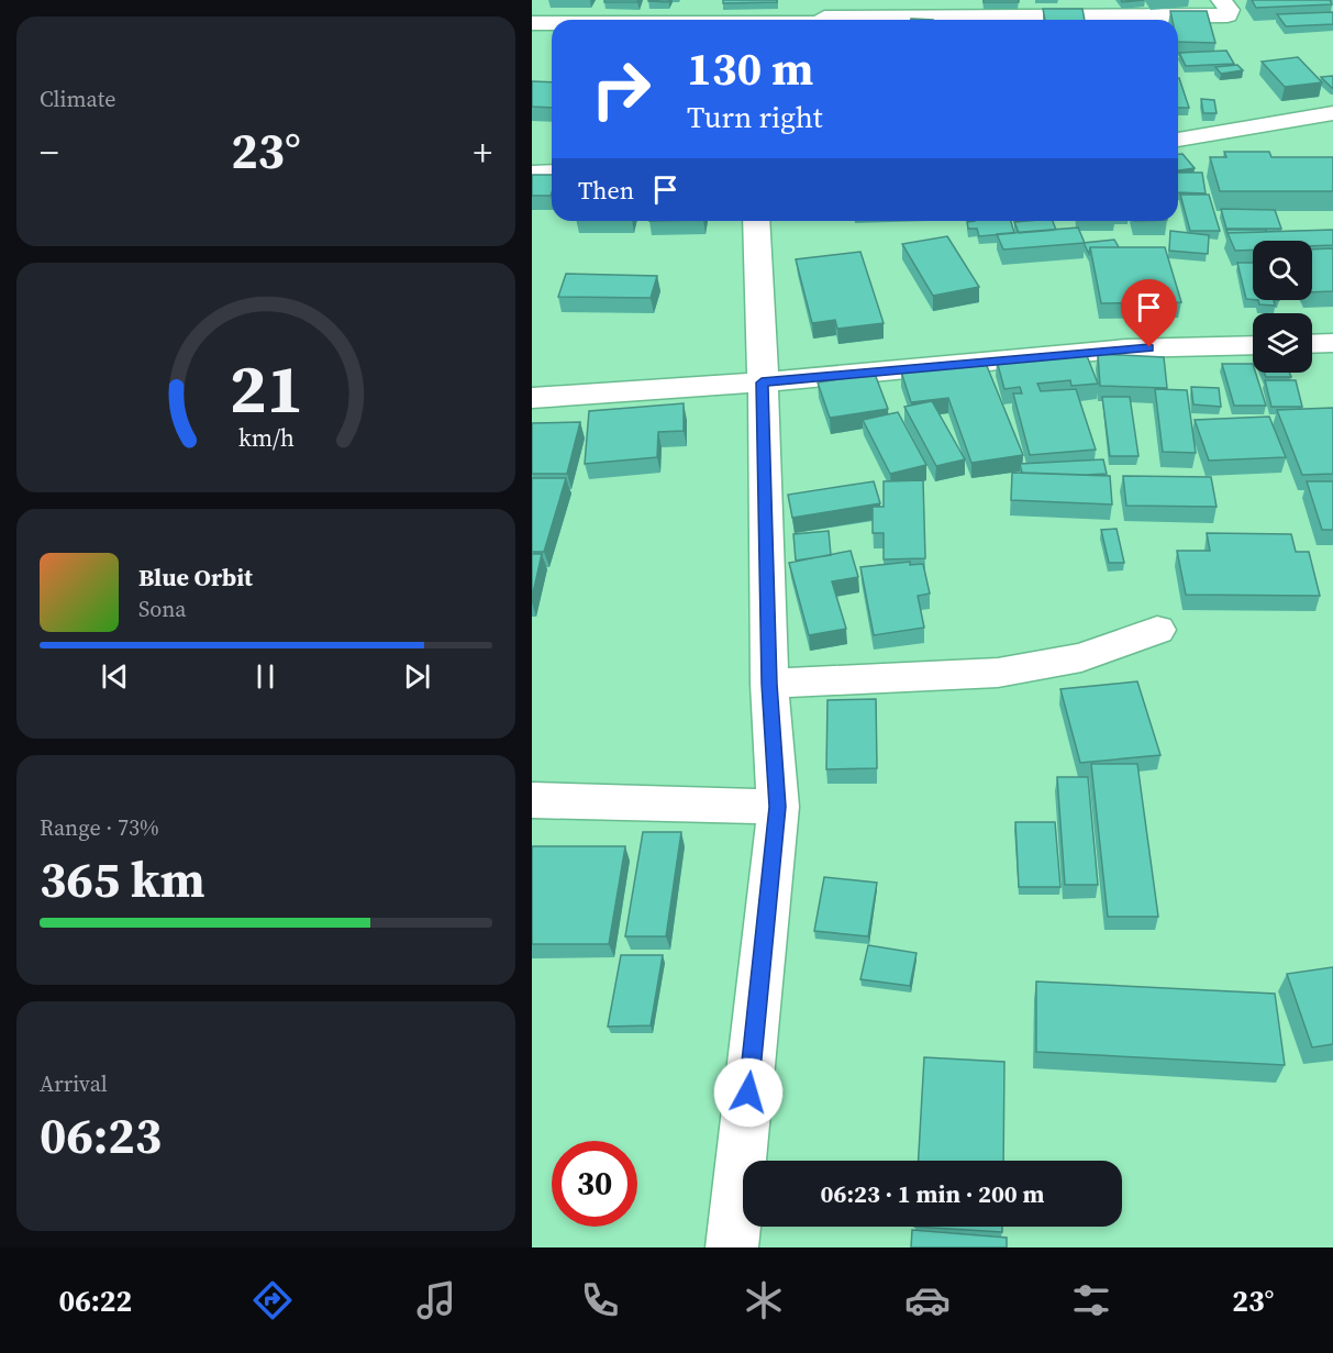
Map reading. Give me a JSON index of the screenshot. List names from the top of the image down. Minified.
{"page":{"tile":["Climate",["Range · 73%","365 km"],["Arrival","06:23"]],"turn":["130 m","Turn right"],"heat":["−","23°","+"],"then":"Then","song":["Blue Orbit","Sona"],"limit":"30","trip":"06:23 · 1 min · 200 m","tabs":["06:22","23°"],"gauge":["21","km/h"]}}
